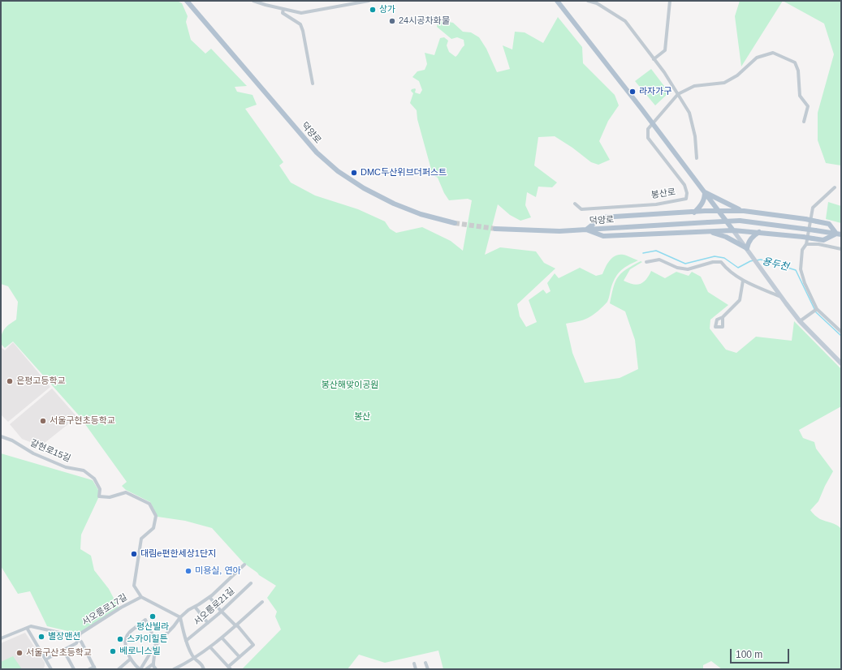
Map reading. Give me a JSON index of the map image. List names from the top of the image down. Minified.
{"streets":{"main road":["덕양로"],"street":["봉산로","갈현로15길","서오릉로21길","서오릉로17길"]},"crossings":[["갈현로15길","서오릉로21길"],["갈현로15길","서오릉로17길"],["서오릉로21길","서오릉로17길"]],"water":["용두천"],"parks":["봉산해맞이공원","봉산"],"places":["상가","24시공차화물","라자가구","DMC두산위브더퍼스트","은평고등학교","서울구현초등학교","대림e편한세상1단지","미용실, 연아","평산빌라","별장맨션","스카이힐튼","베로니스빌","서울구산초등학교"],"scale_bar":"100 m"}
